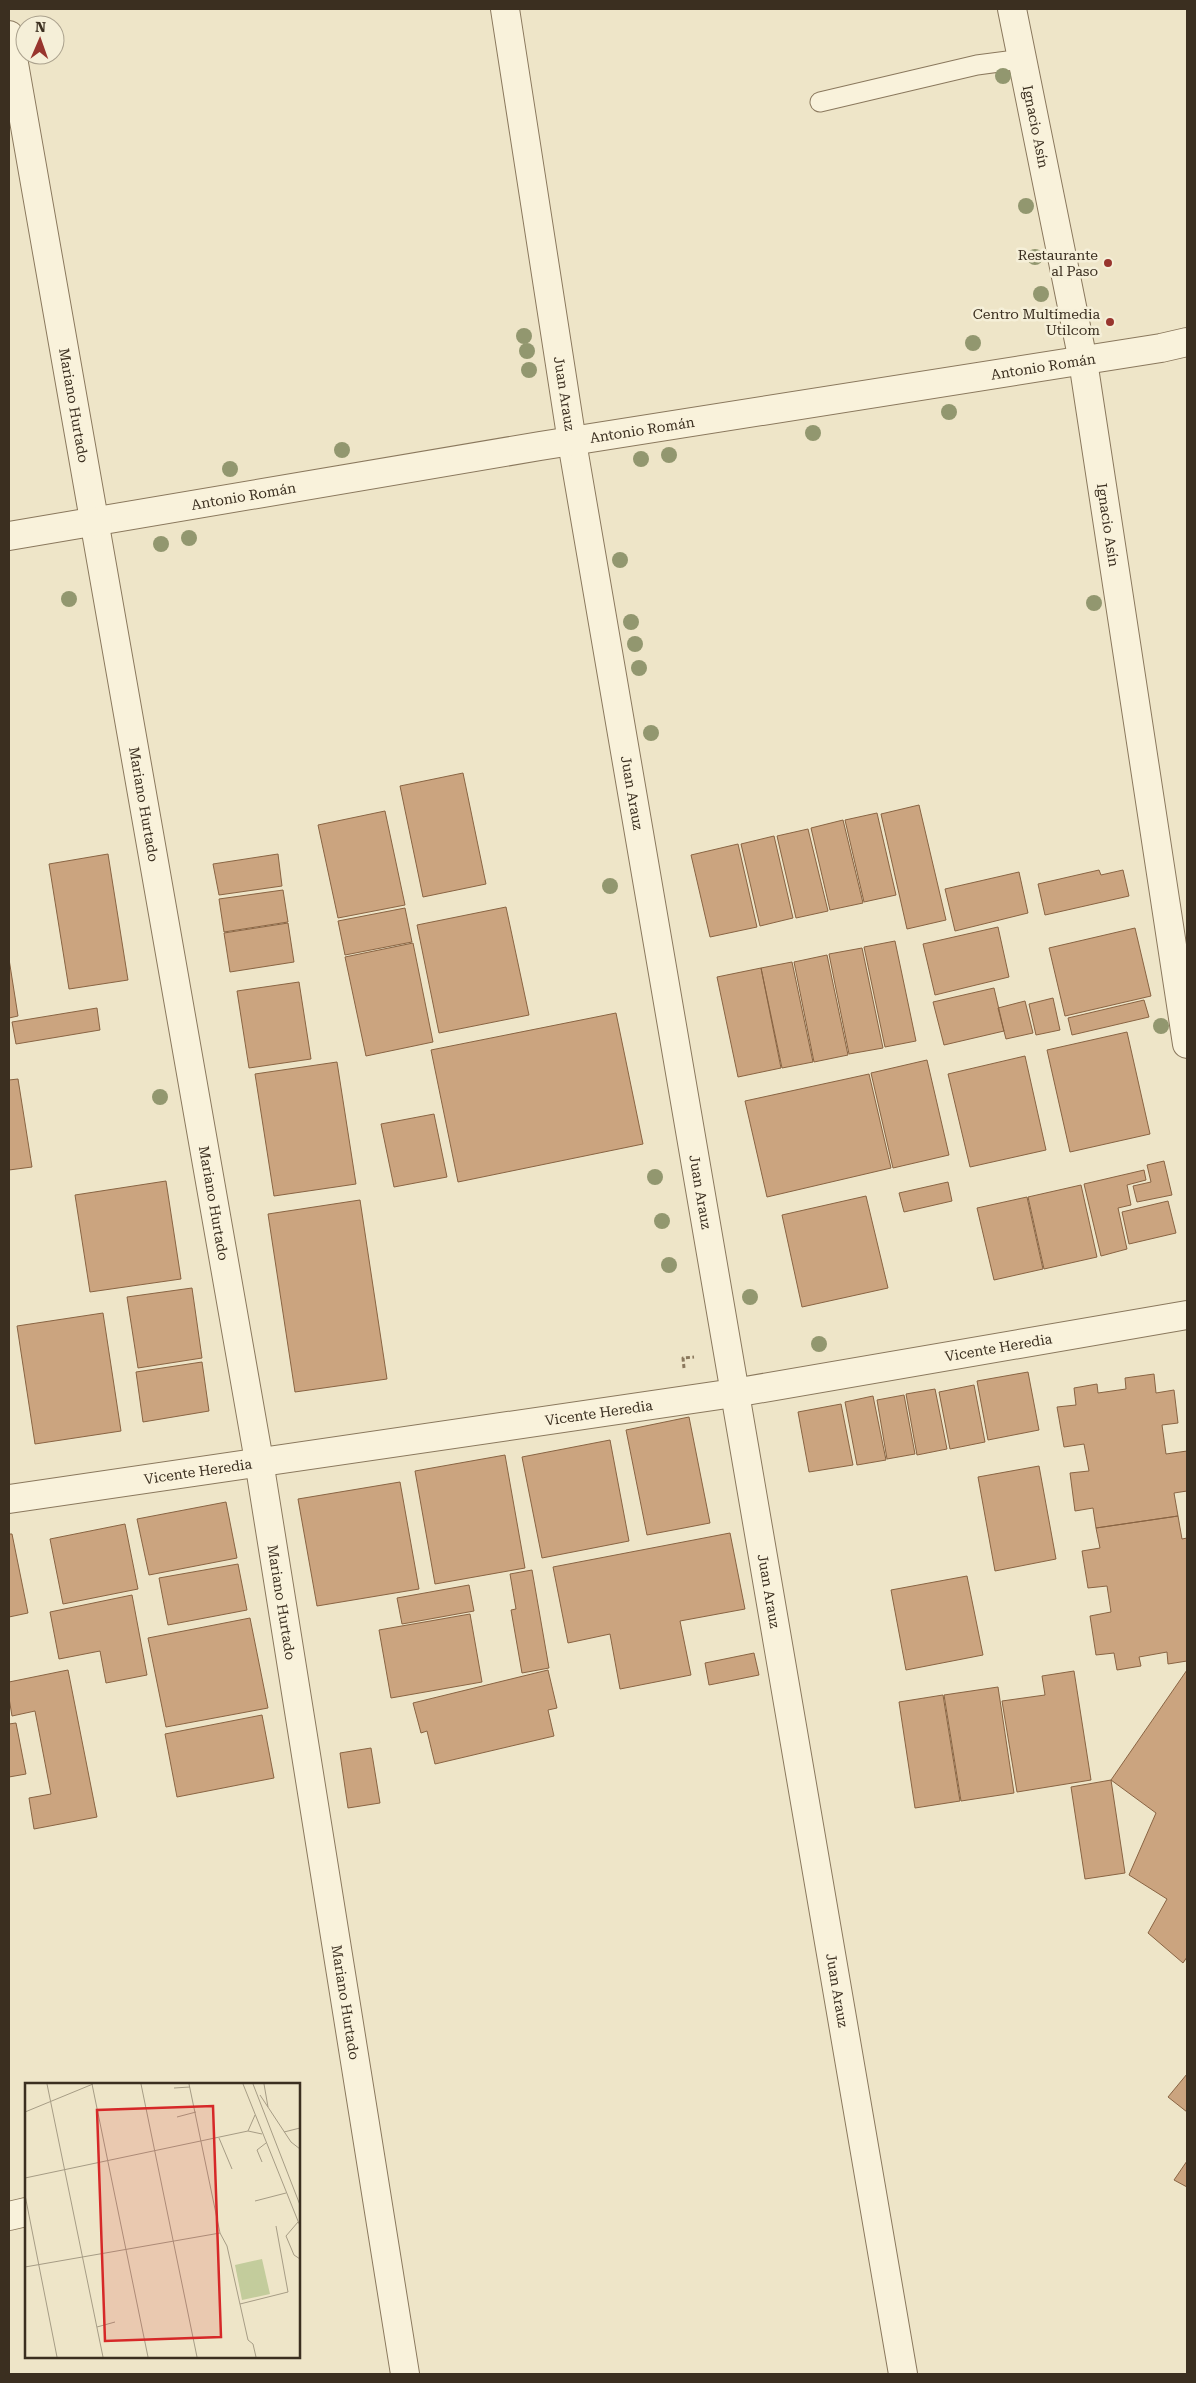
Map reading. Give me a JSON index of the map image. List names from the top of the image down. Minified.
{"streets":{"street":["Ignacio Asín","Antonio Román","Juan Arauz","Mariano Hurtado","Vicente Heredia"]},"crossings":[["Ignacio Asín","Antonio Román"],["Antonio Román","Juan Arauz"],["Antonio Román","Mariano Hurtado"],["Juan Arauz","Vicente Heredia"],["Mariano Hurtado","Vicente Heredia"]],"places":["Restaurante al Paso","Centro Multimedia Utilcom"],"north":"top"}
